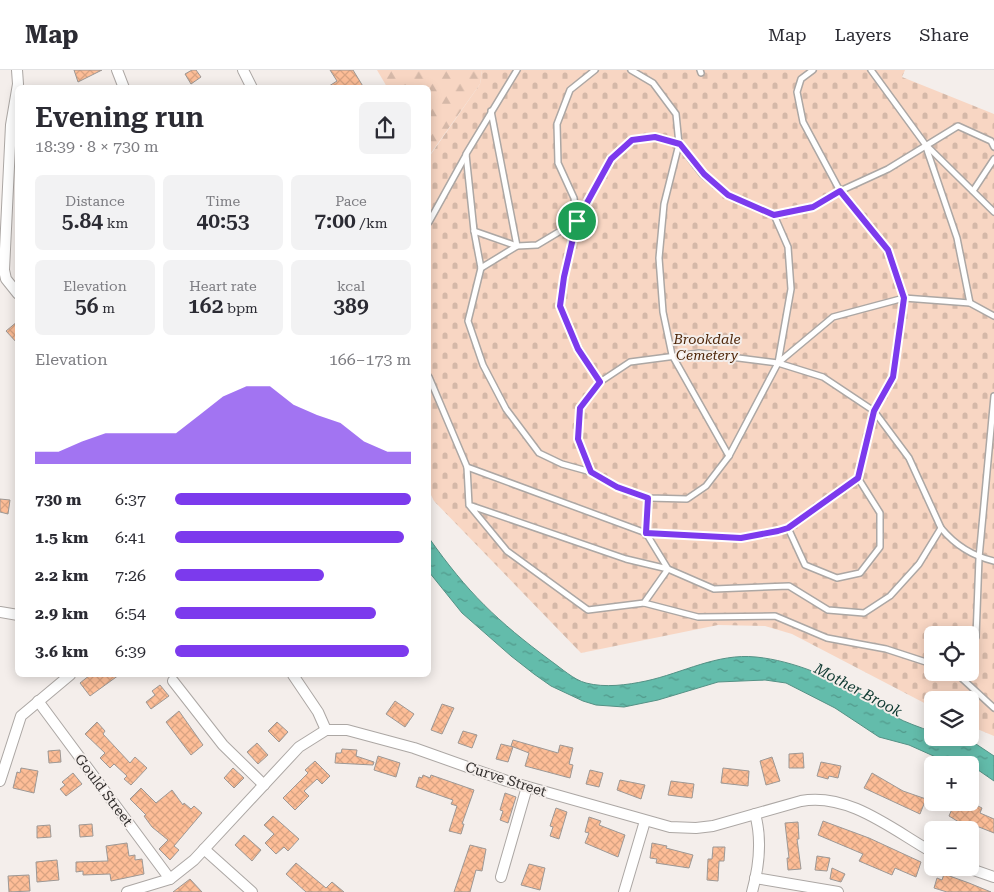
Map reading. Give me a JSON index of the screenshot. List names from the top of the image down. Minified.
{"streets":{"street":["Curve Street","Gould Street"]},"water":["Mother Brook"],"parks":["Brookdale Cemetery"],"page":{"header":"Map","nav":["Map","Layers","Share"],"heading":["Evening run","18:39 · 8 × 730 m"],"stats":[["Distance","5.84 km"],["Time","40:53"],["Pace","7:00 /km"],["Elevation","56 m"],["Heart rate","162 bpm"],["kcal","389"]],"chart":["Elevation","166–173 m"],"list":[{"name":"730 m","note":"6:37"},{"name":"1.5 km","note":"6:41"},{"name":"2.2 km","note":"7:26"},{"name":"2.9 km","note":"6:54"},{"name":"3.6 km","note":"6:39"}],"map_buttons":["+","−"]}}
